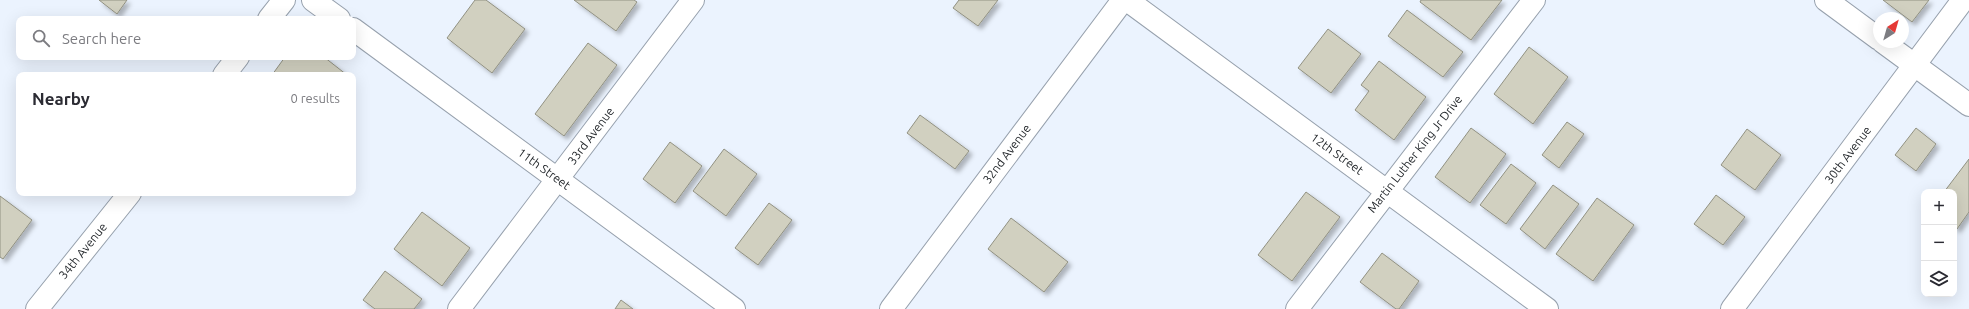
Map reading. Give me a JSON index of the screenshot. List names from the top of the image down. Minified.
{"streets":{"street":["33rd Avenue","32nd Avenue","12th Street","Martin Luther King Jr Drive","30th Avenue","11th Street","34th Avenue"]},"crossings":[["33rd Avenue","11th Street"],["12th Street","Martin Luther King Jr Drive"]],"north":"top right","page":{"search":"Search here","heading":["Nearby","0 results"],"map_buttons":["+","−"]}}
